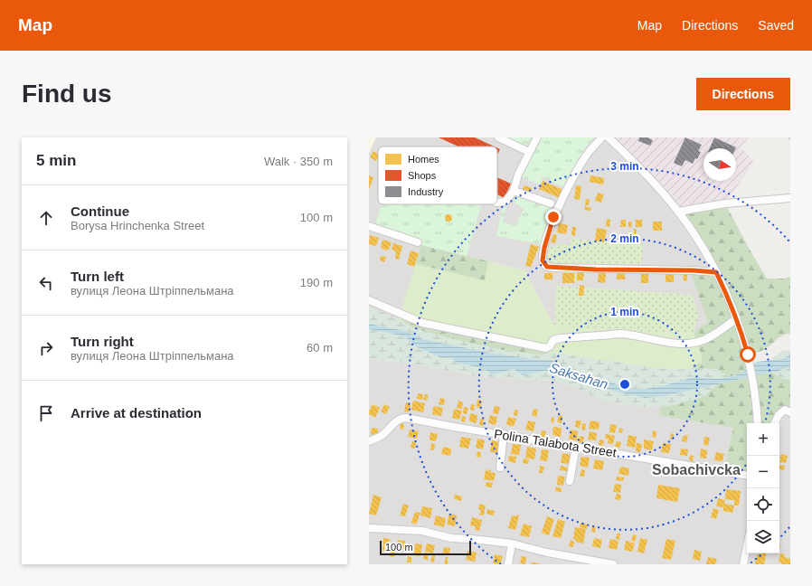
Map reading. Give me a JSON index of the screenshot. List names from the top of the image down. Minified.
{"streets":{"street":["Polina Talabota Street"]},"districts":["Sobachivcka"],"water":["Saksahan"],"legend":["Homes","Shops","Industry"],"scale_bar":"100 m","north":"right","page":{"header":"Map","nav":["Map","Directions","Saved"],"buttons":"Directions","title":"Find us","heading":["5 min","Walk · 350 m"],"list":[["Continue","Borysa Hrinchenka Street","100 m"],["Turn left","вулиця Леона Штріппельмана","190 m"],["Turn right","вулиця Леона Штріппельмана","60 m"],"Arrive at destination"],"map_buttons":["+","−"],"scale":"100 m"},"rings":["3 min","2 min","1 min"]}
